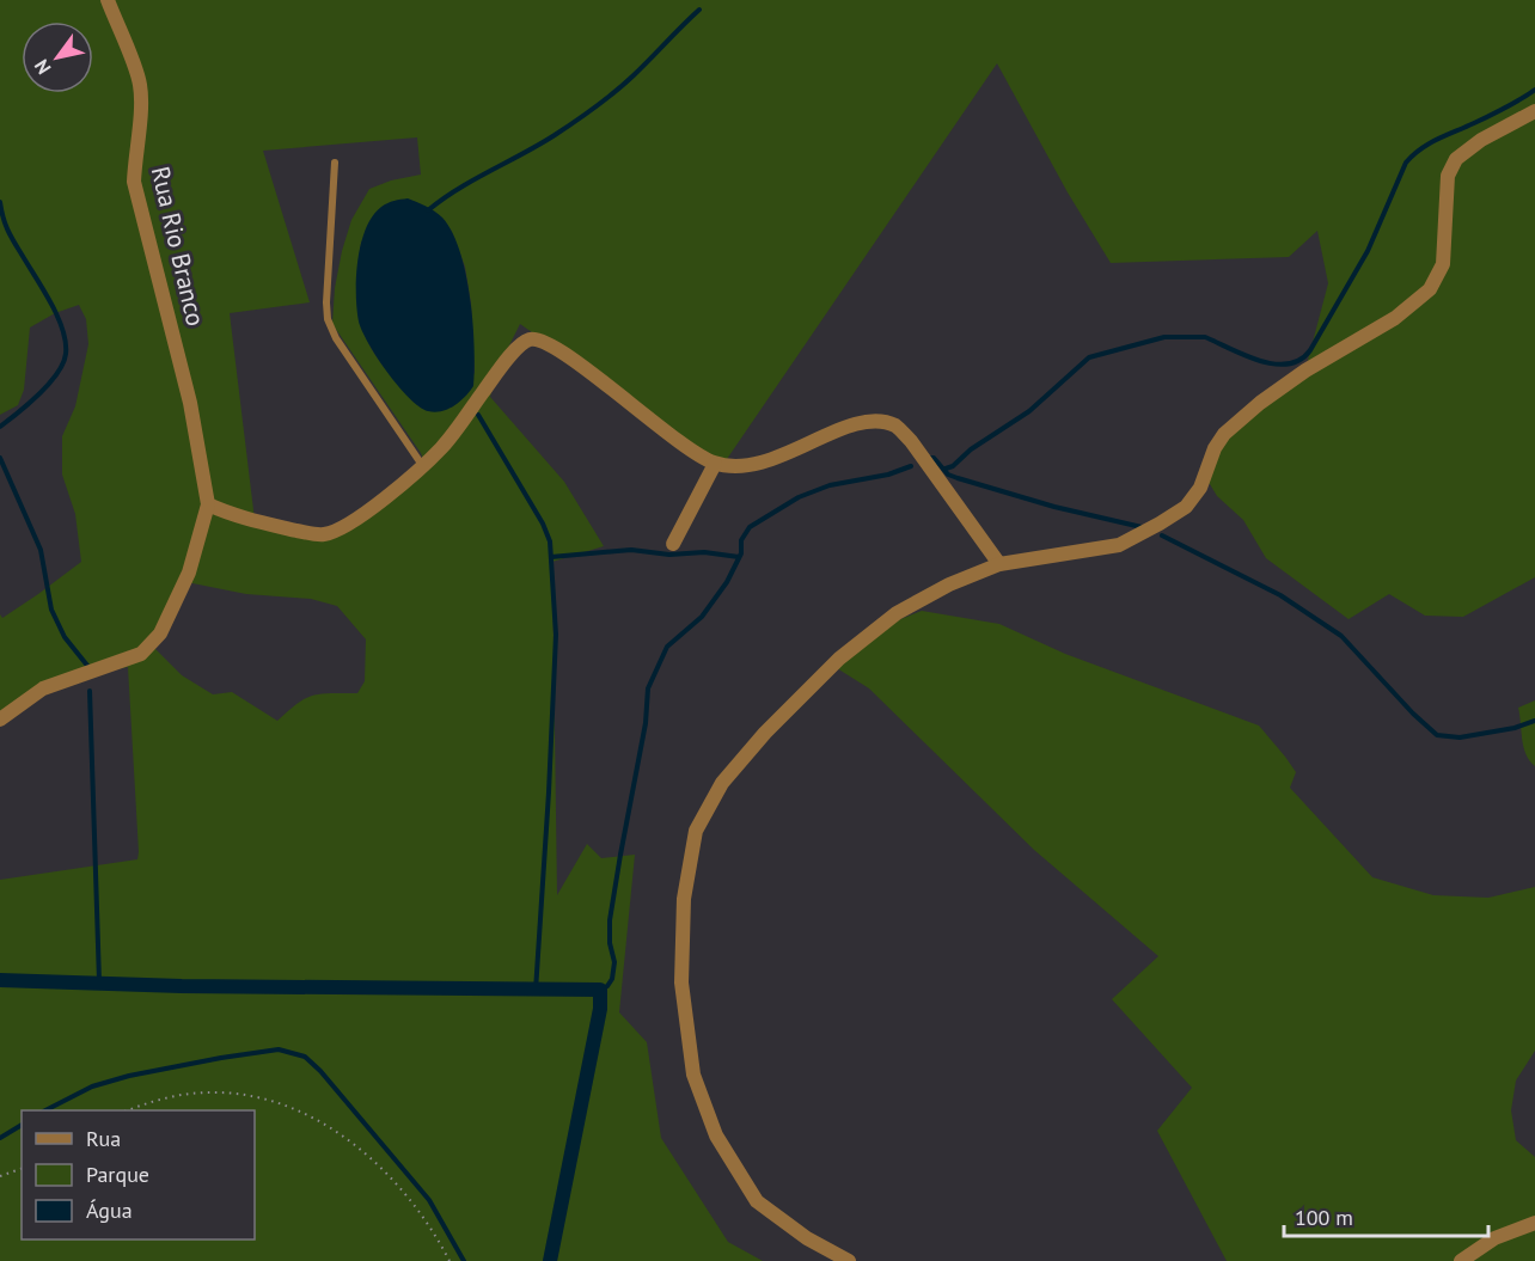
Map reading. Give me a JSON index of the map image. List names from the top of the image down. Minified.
{"streets":{"street":["Rua Rio Branco"]},"legend":["Rua","Parque","Água"],"scale_bar":"100 m","north":"bottom left"}
